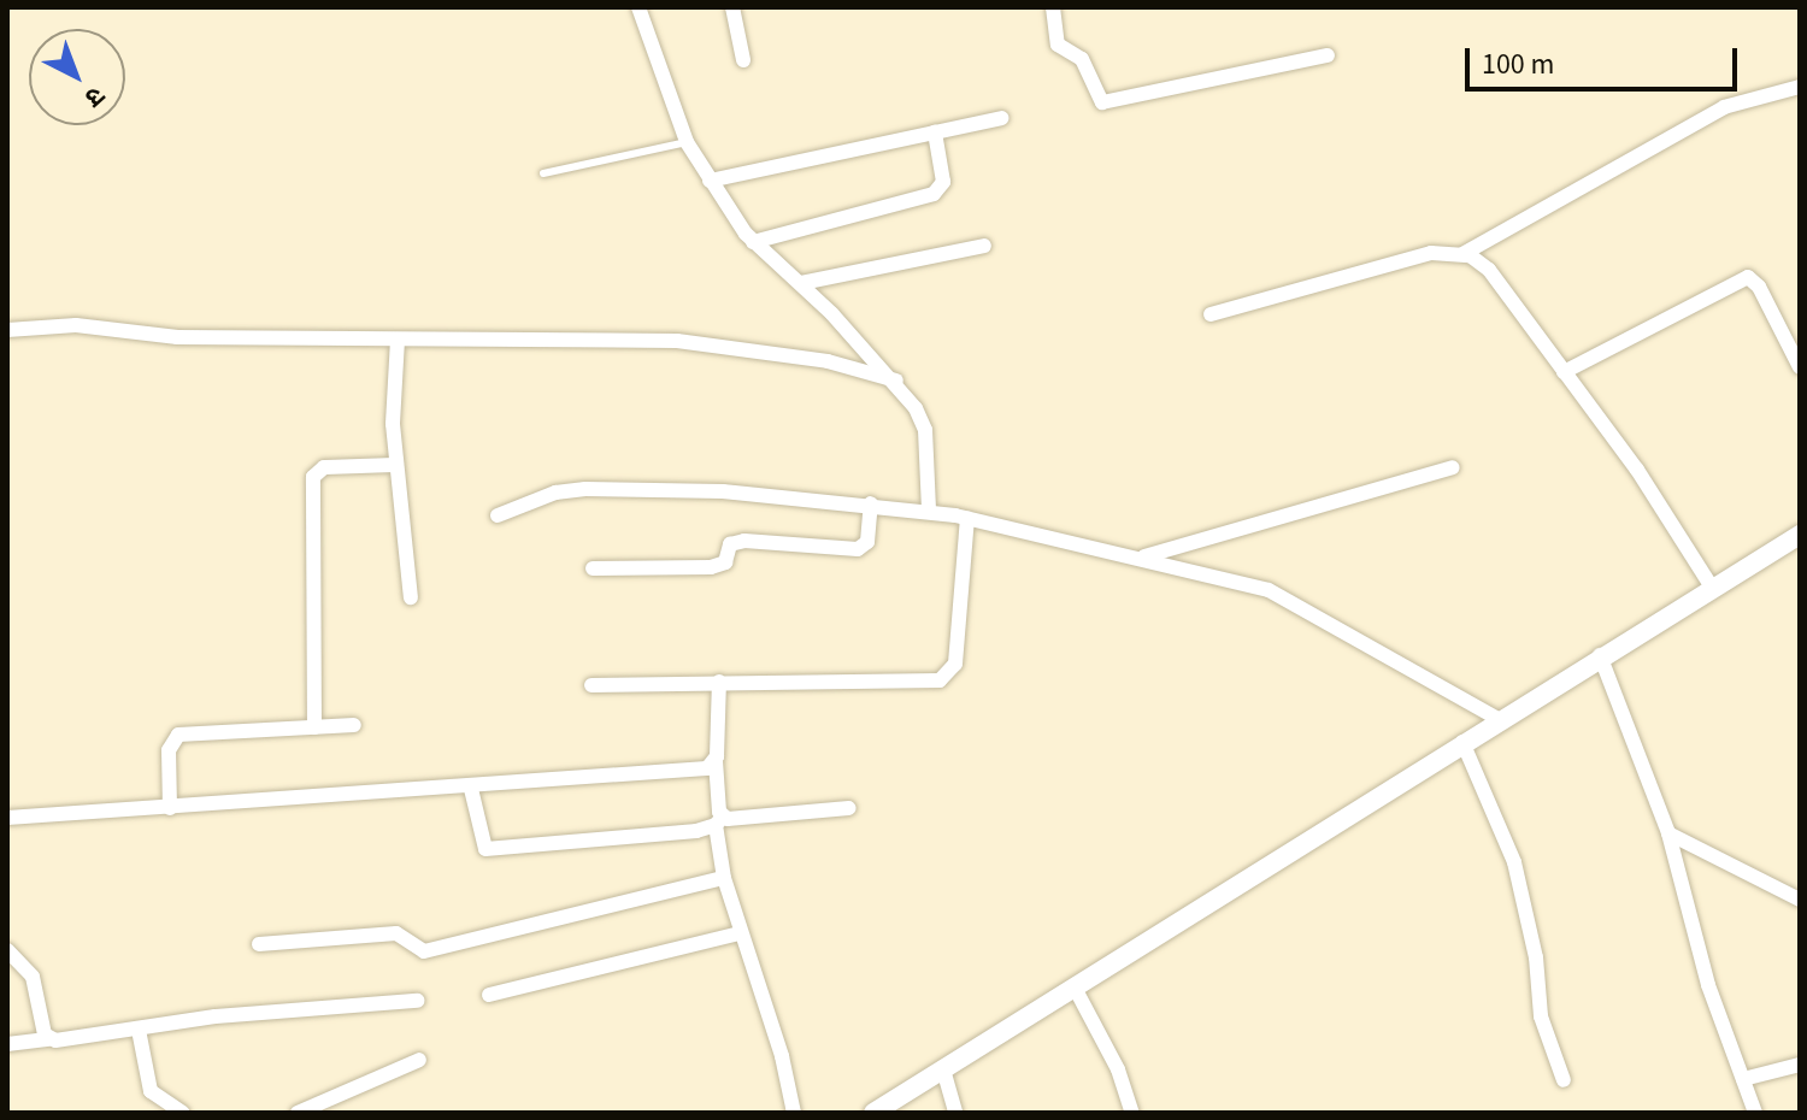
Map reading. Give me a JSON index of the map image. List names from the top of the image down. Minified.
{"scale_bar":"100 m","north":"bottom right"}
